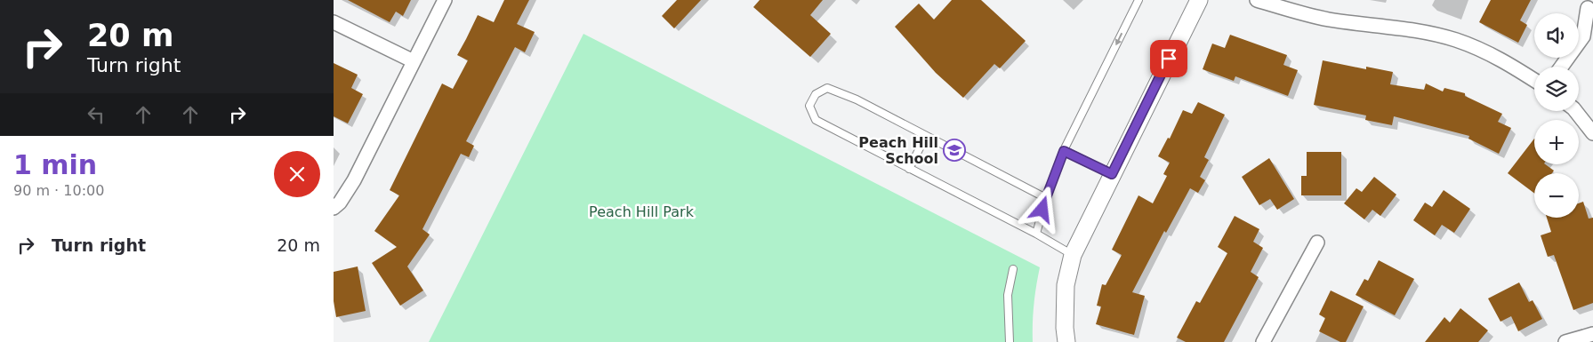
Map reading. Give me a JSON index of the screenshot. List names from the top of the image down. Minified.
{"parks":["Peach Hill Park"],"places":{"school or university":["Peach Hill School"]},"page":{"turn":["20 m","Turn right"],"map_buttons":["+","−"],"heading":["1 min","90 m · 10:00"],"list":[{"name":"Turn right","value":"20 m"}]}}
